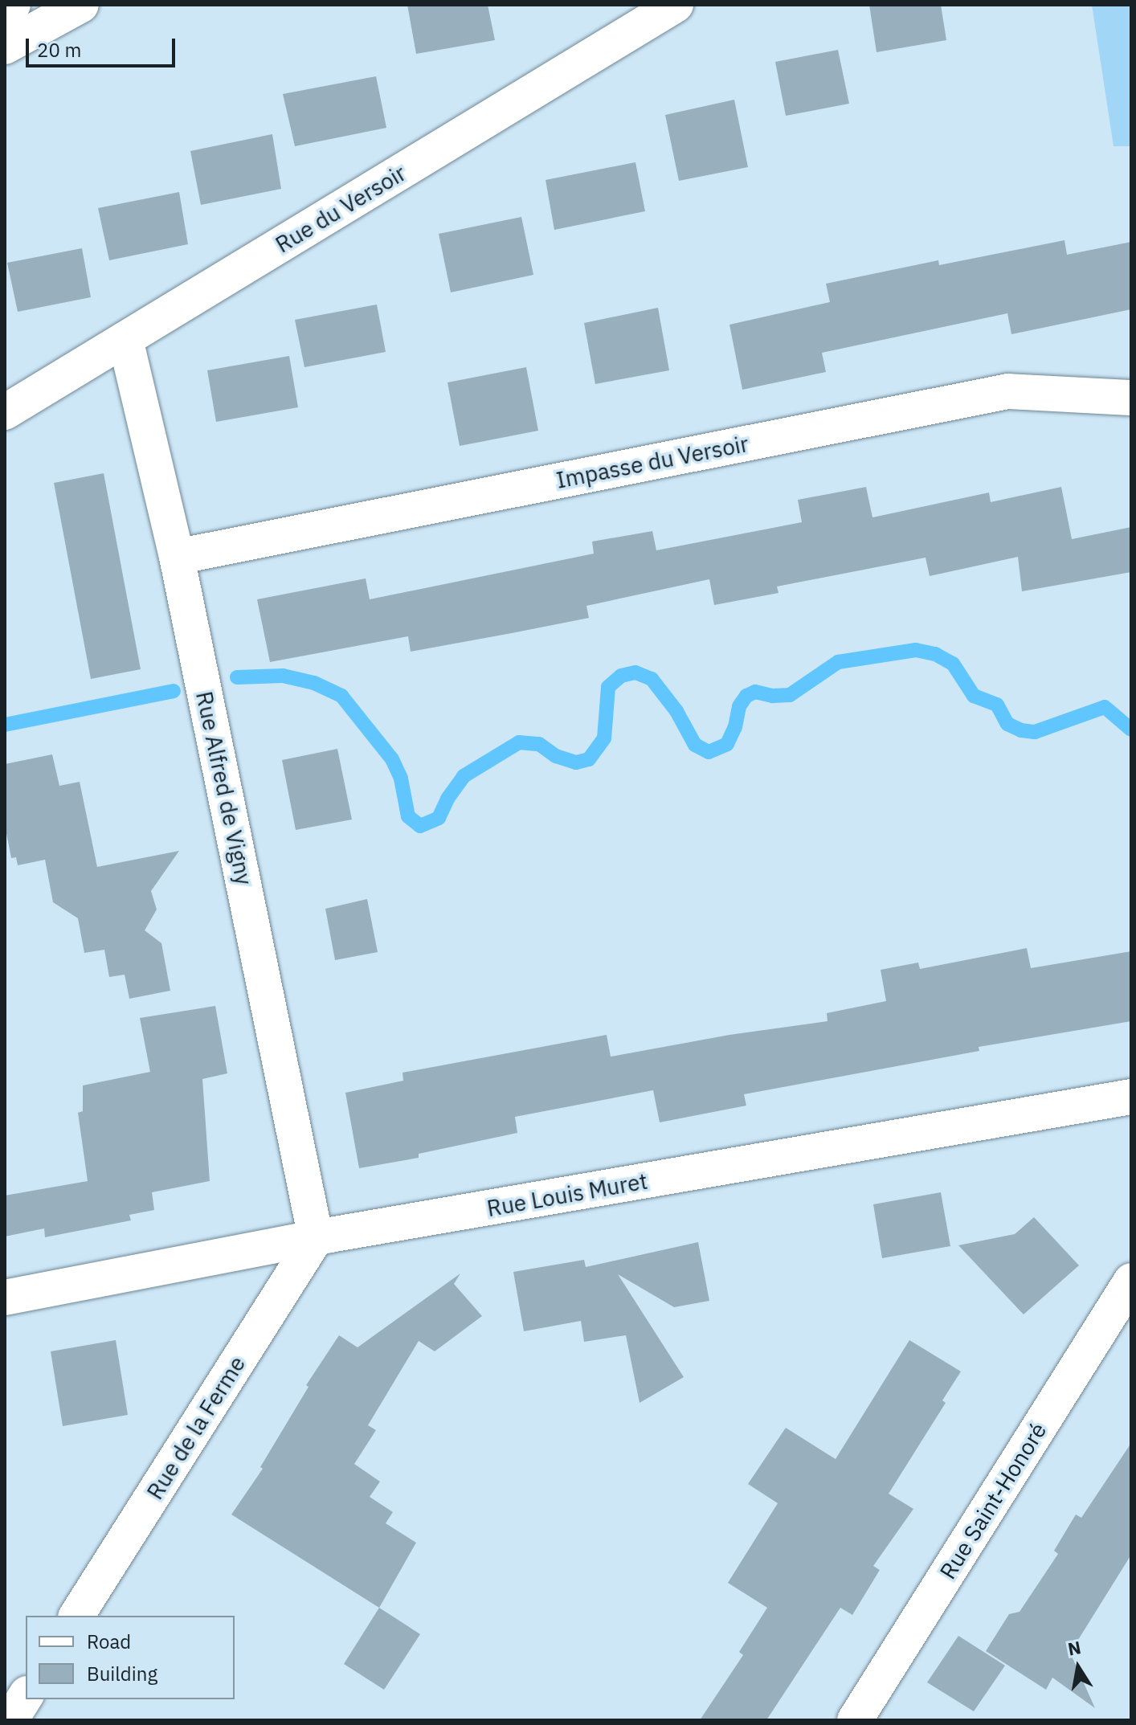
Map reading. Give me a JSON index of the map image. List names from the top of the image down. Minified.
{"streets":{"street":["Rue du Versoir","Impasse du Versoir","Rue Alfred de Vigny","Rue Louis Muret","Rue de la Ferme","Rue Saint-Honoré"]},"crossings":[["Rue du Versoir","Rue Alfred de Vigny"],["Impasse du Versoir","Rue Alfred de Vigny"],["Rue Alfred de Vigny","Rue Louis Muret"],["Rue Alfred de Vigny","Rue de la Ferme"],["Rue Louis Muret","Rue de la Ferme"]],"legend":["Road","Building"],"scale_bar":"20 m","north":"top"}
